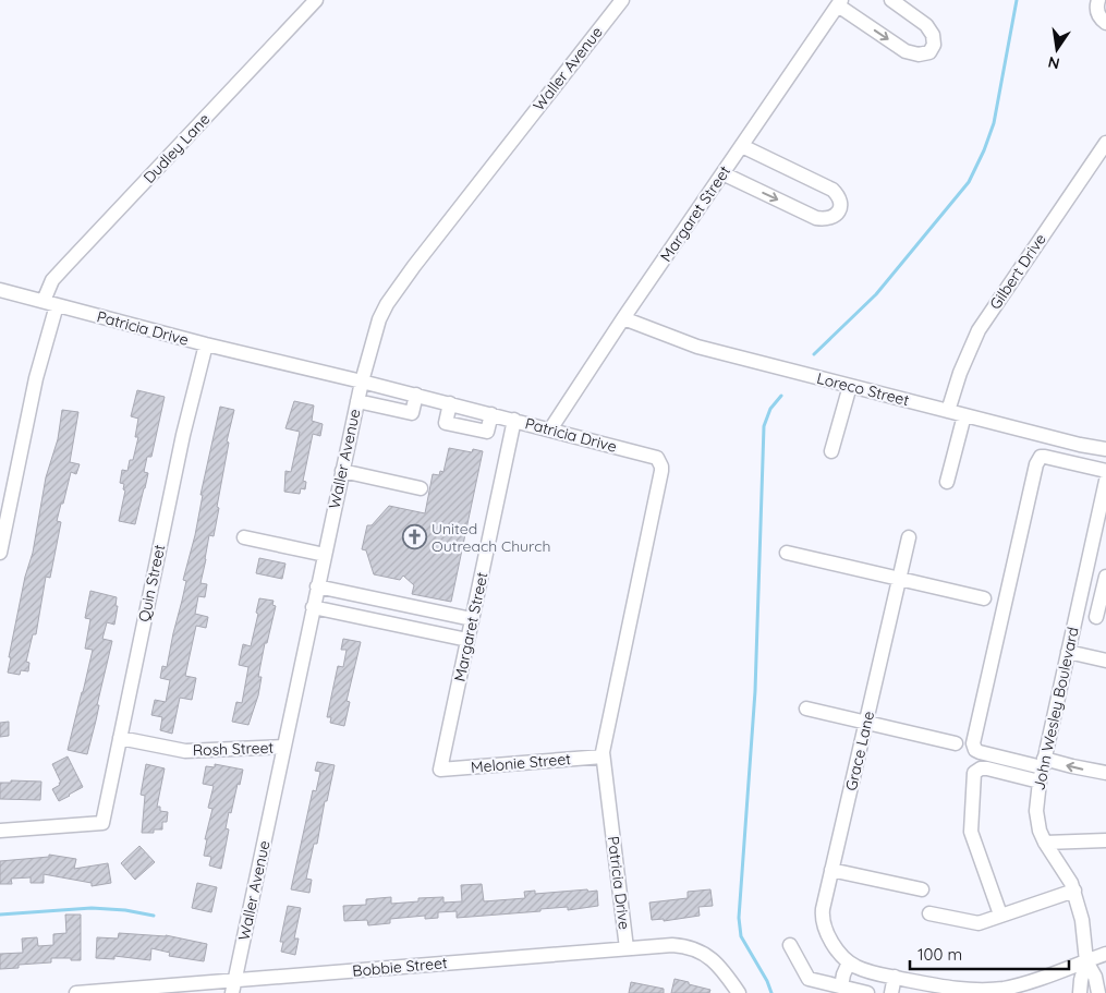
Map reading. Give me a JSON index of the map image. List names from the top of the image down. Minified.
{"streets":{"street":["Waller Avenue","Dudley Lane","Margaret Street","Gilbert Drive","Patricia Drive","Loreco Street","Quin Street","John Wesley Boulevard","Rosh Street","Grace Lane","Melonie Street","Bobbie Street"]},"crossings":[["Waller Avenue","Patricia Drive"],["Waller Avenue","Rosh Street"],["Waller Avenue","Bobbie Street"],["Dudley Lane","Patricia Drive"],["Margaret Street","Patricia Drive"],["Margaret Street","Loreco Street"],["Margaret Street","Melonie Street"],["Gilbert Drive","Loreco Street"],["Patricia Drive","Quin Street"],["Patricia Drive","Melonie Street"],["Patricia Drive","Bobbie Street"],["Quin Street","Rosh Street"]],"places":{"church":["United Outreach Church"]},"scale_bar":"100 m","north":"bottom"}
